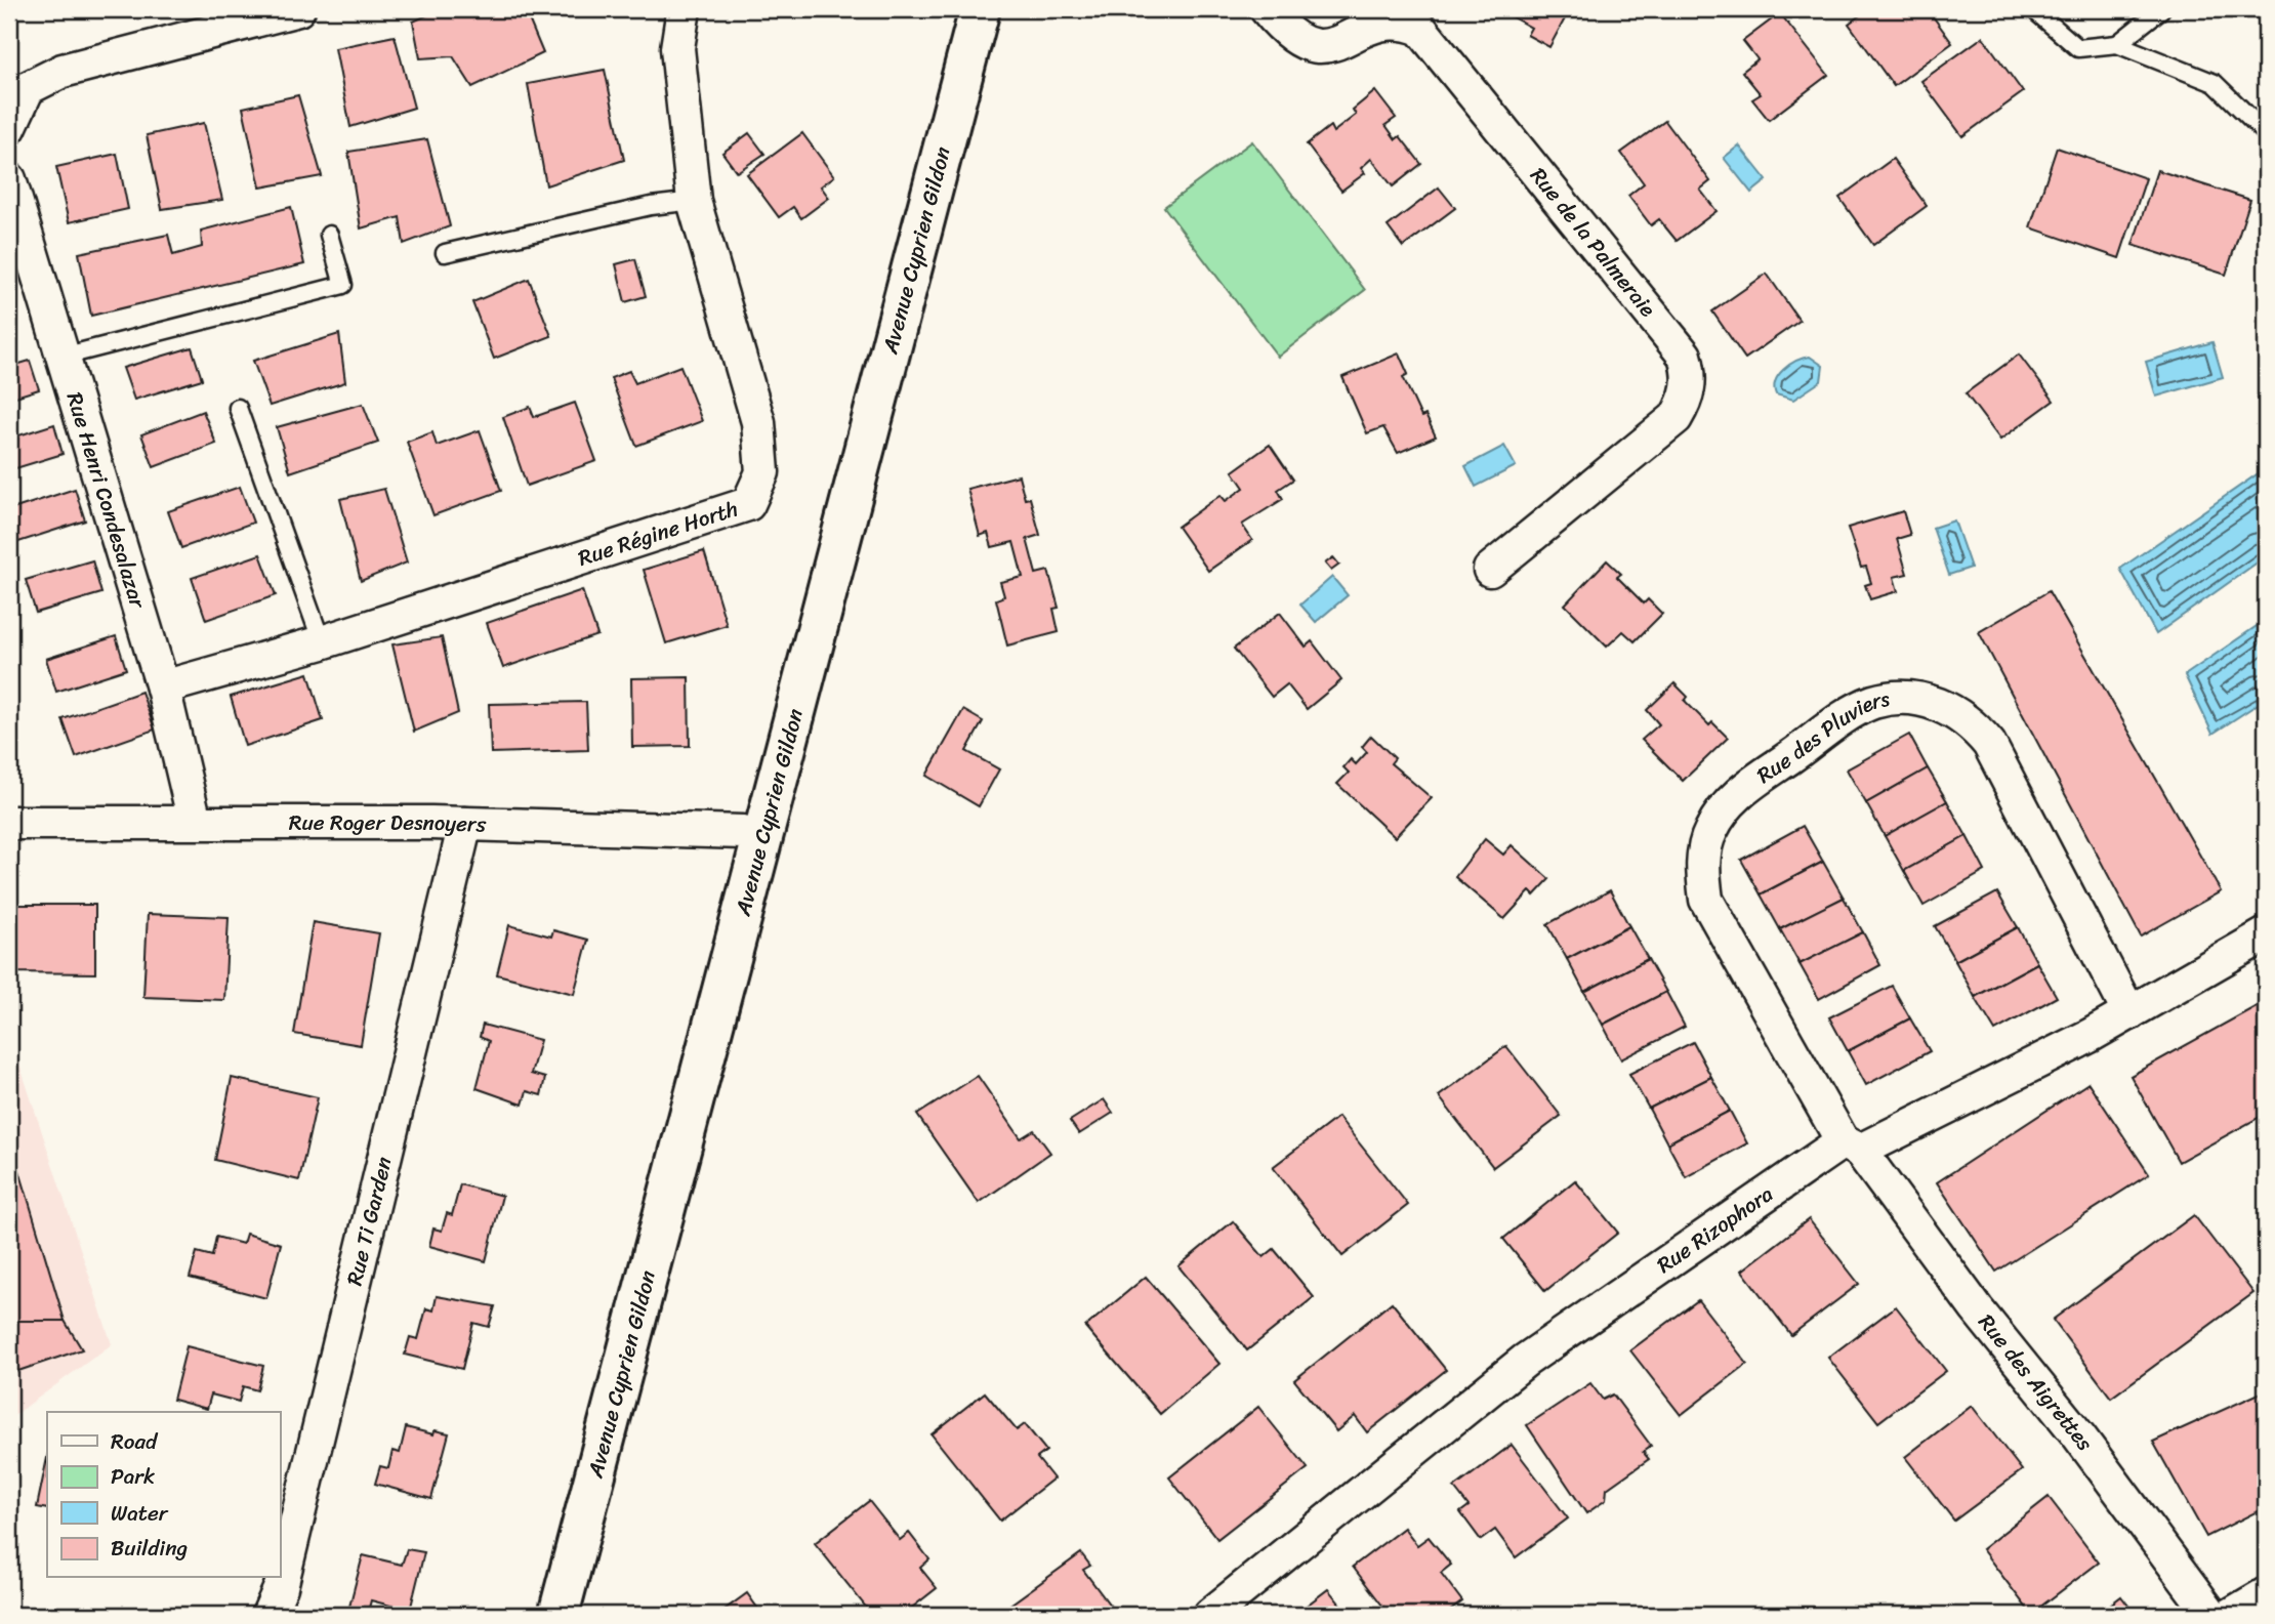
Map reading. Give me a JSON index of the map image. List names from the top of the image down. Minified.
{"streets":{"street":["Rue de la Palmeraie","Avenue Cyprien Gildon","Rue Henri Condesalazar","Rue Régine Horth","Rue des Pluviers","Rue Roger Desnoyers","Rue Ti Garden","Rue Rizophora","Rue des Aigrettes"]},"crossings":[["Avenue Cyprien Gildon","Rue Roger Desnoyers"],["Rue Henri Condesalazar","Rue Régine Horth"],["Rue Henri Condesalazar","Rue Roger Desnoyers"],["Rue des Pluviers","Rue Rizophora"],["Rue des Pluviers","Rue des Aigrettes"],["Rue Roger Desnoyers","Rue Ti Garden"],["Rue Rizophora","Rue des Aigrettes"]],"legend":["Road","Park","Water","Building"]}
